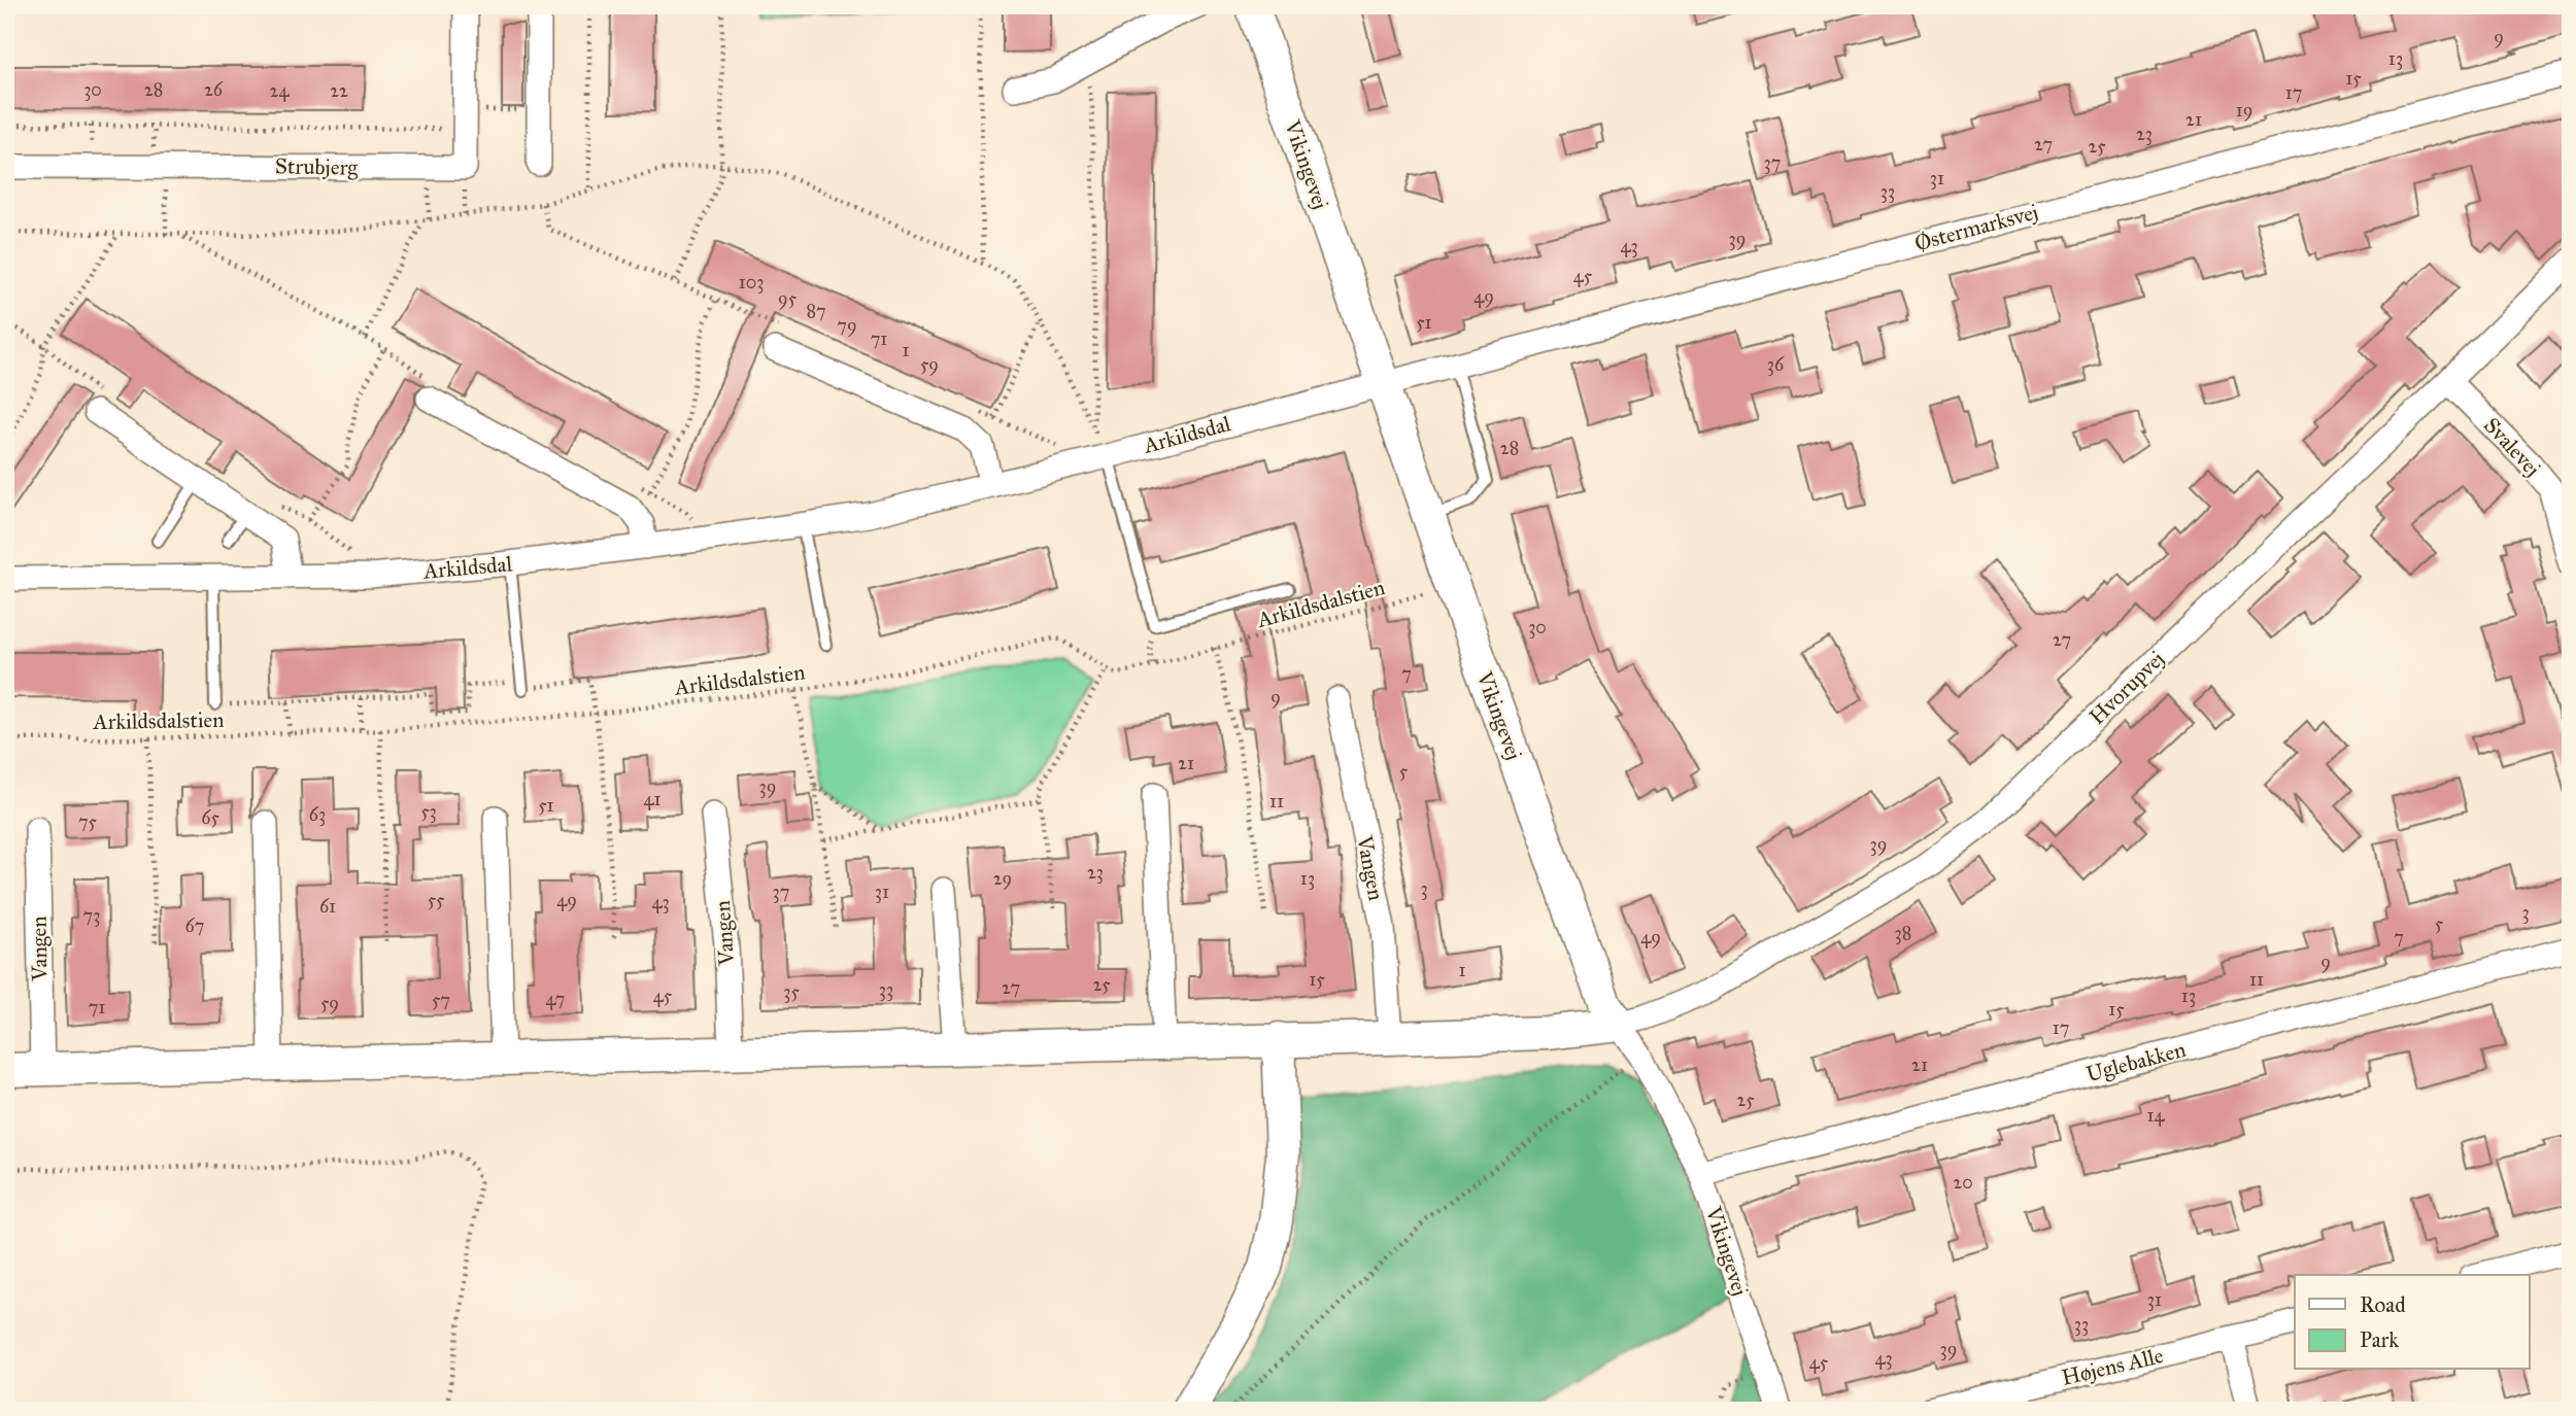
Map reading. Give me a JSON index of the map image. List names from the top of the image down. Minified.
{"streets":{"street":["Vikingevej","Strubjerg","Østermarksvej","Arkildsdal","Svalevej","Hvorupvej","Vangen","Uglebakken","Højens Alle"],"path":["Arkildsdalstien"]},"crossings":[["Vikingevej","Østermarksvej"],["Vikingevej","Arkildsdal"],["Vikingevej","Arkildsdalstien"],["Vikingevej","Hvorupvej"],["Vikingevej","Uglebakken"],["Østermarksvej","Arkildsdal"],["Svalevej","Hvorupvej"]],"house_numbers":["9","13","15","30","28","26","24","22","17","19","21","23","27","25","37","31","33","39","43","45","103","49","95","87","51","79","71","1","59","36","28","30","27","7","9","21","5","39","41","11","51","53","63","65","75","39","23","29","13","3","37","31","55","49","43","61","3","73","5","67","38","49","7","9","1","15","11","25","27","33","35","45","13","47","57","59","71","15","17","21","25","14","20","31","33","39","43","45"],"legend":["Road","Park"]}
